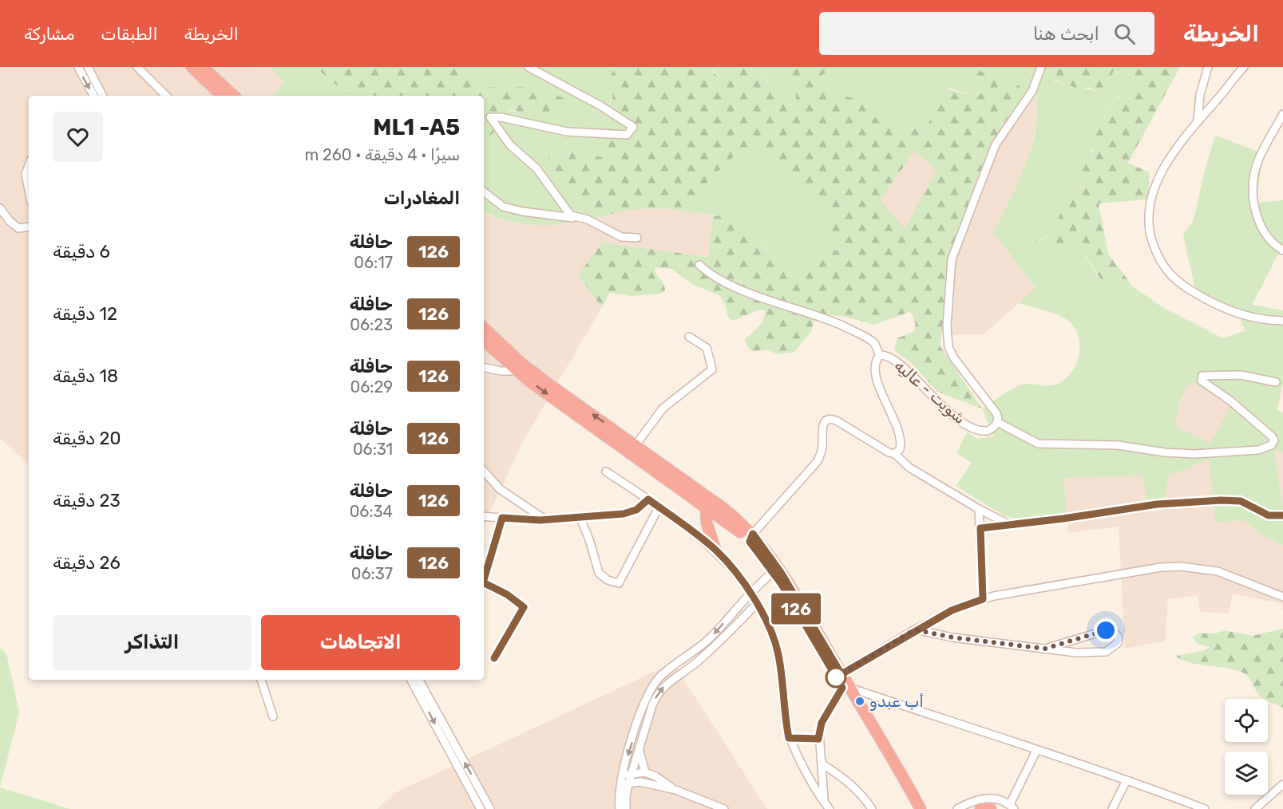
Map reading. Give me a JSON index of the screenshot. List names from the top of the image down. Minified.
{"streets":{"street":["شويت - عاليه"]},"places":["أب عبدو"],"lines":["bus line 126"],"page":{"header":"الخريطة","search":"ابحث هنا","nav":["الخريطة","الطبقات","مشاركة"],"on_map":"126","heading":[["ML1 -A5","سيرًا · 4 دقيقة · 260 m"],"المغادرات"],"list":[{"mark":"126","name":"حافلة","note":"06:17","value":"6 دقيقة"},{"mark":"126","name":"حافلة","note":"06:23","value":"12 دقيقة"},{"mark":"126","name":"حافلة","note":"06:29","value":"18 دقيقة"},{"mark":"126","name":"حافلة","note":"06:31","value":"20 دقيقة"},{"mark":"126","name":"حافلة","note":"06:34","value":"23 دقيقة"},{"mark":"126","name":"حافلة","note":"06:37","value":"26 دقيقة"}],"buttons":["الاتجاهات","التذاكر"]}}
